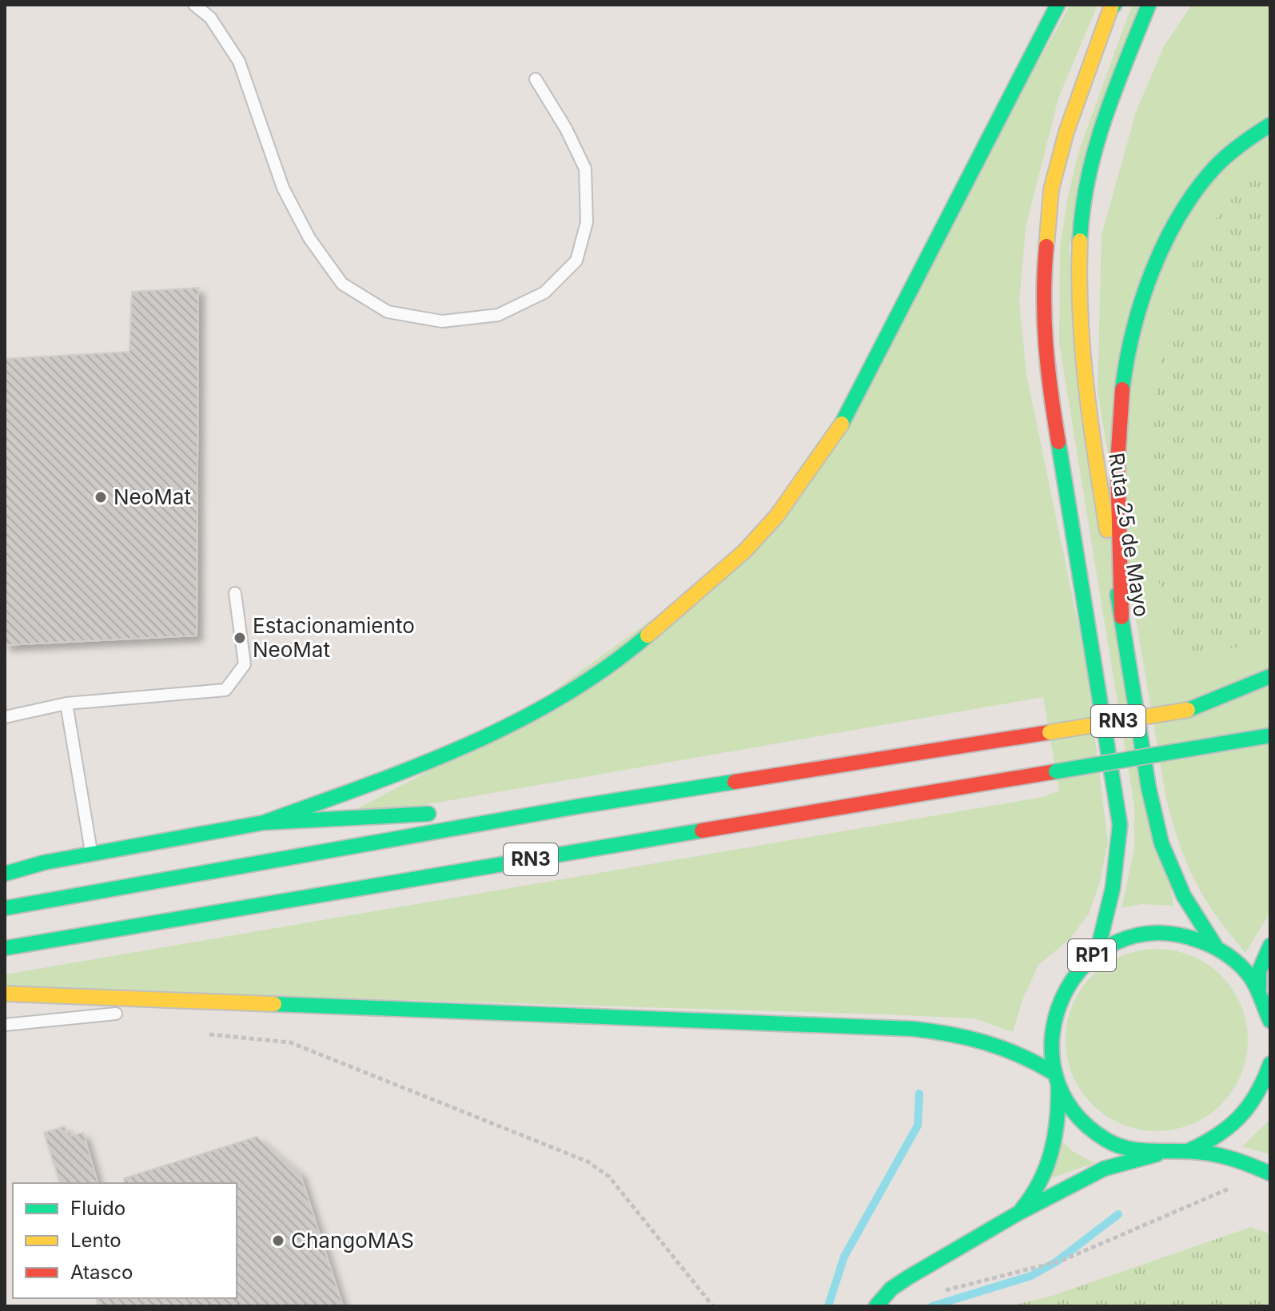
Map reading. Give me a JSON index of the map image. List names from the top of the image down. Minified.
{"streets":{"main road":["Ruta 25 de Mayo","RN3","RP1"]},"crossings":[["Ruta 25 de Mayo","RP1"]],"places":["NeoMat","Estacionamiento NeoMat","ChangoMAS"],"legend":["Fluido","Lento","Atasco"]}
